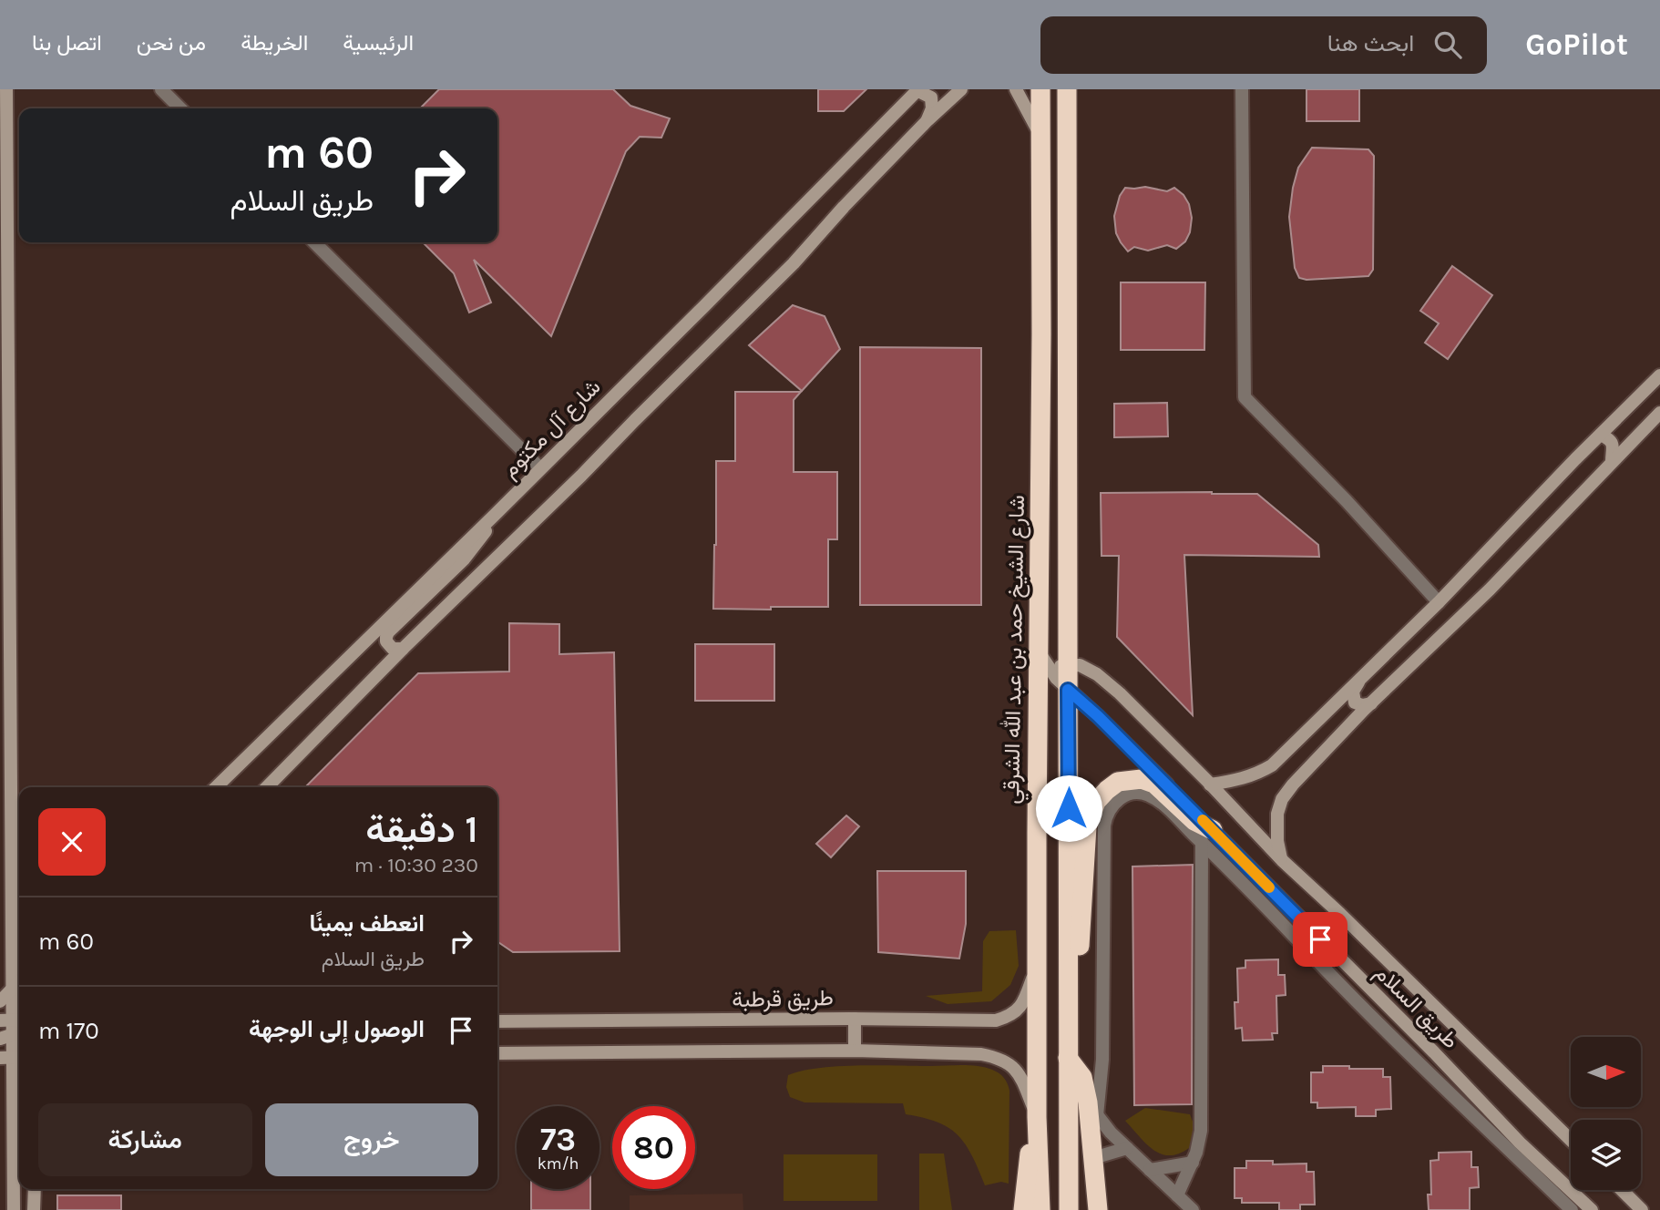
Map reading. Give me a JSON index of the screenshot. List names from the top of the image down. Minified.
{"streets":{"highway":["شارع الشيخ حمد بن عبد الله الشرقي"],"main road":["شارع آل مكتوم","طريق قرطبة","طريق السلام"]},"crossings":[["شارع الشيخ حمد بن عبد الله الشرقي","طريق قرطبة"],["شارع الشيخ حمد بن عبد الله الشرقي","طريق السلام"]],"north":"right","page":{"header":"GoPilot","search":"ابحث هنا","nav":["الرئيسية","الخريطة","من نحن","اتصل بنا"],"turn":["60 m","طريق السلام"],"heading":["1 دقيقة","230 m · 10:30"],"list":[{"name":"انعطف يمينًا","note":"طريق السلام","value":"60 m"},{"name":"الوصول إلى الوجهة","value":"170 m"}],"buttons":["خروج","مشاركة"],"speed":"73 km/h","limit":"80"}}
